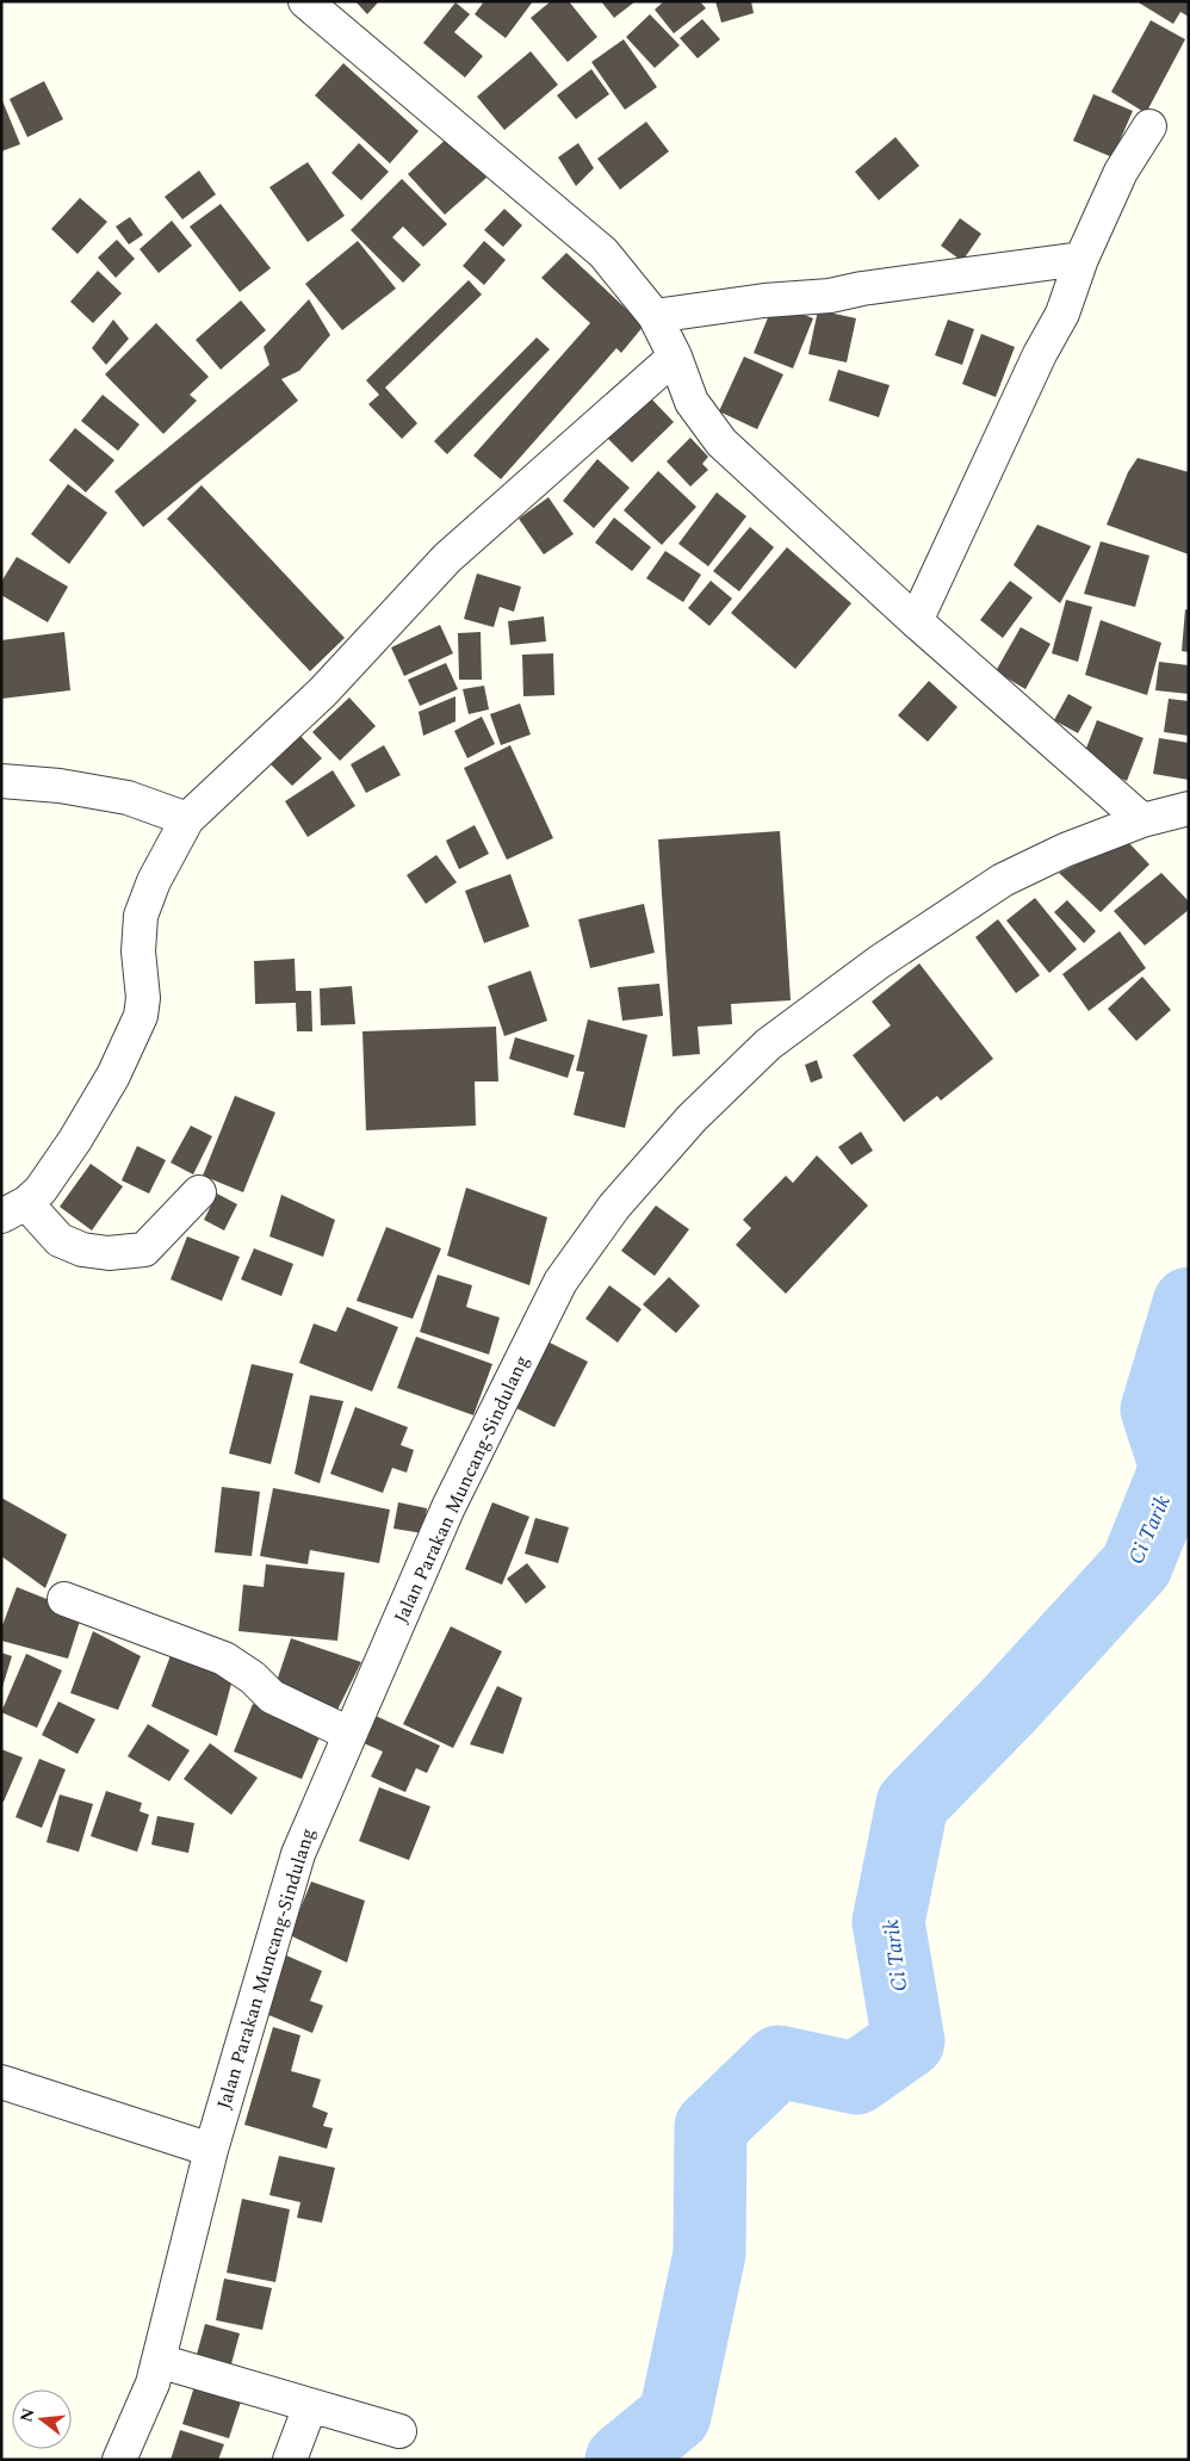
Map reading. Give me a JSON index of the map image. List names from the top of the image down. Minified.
{"streets":{"street":["Jalan Parakan Muncang-Sindulang"]},"water":["Ci Tarik"],"north":"left"}
